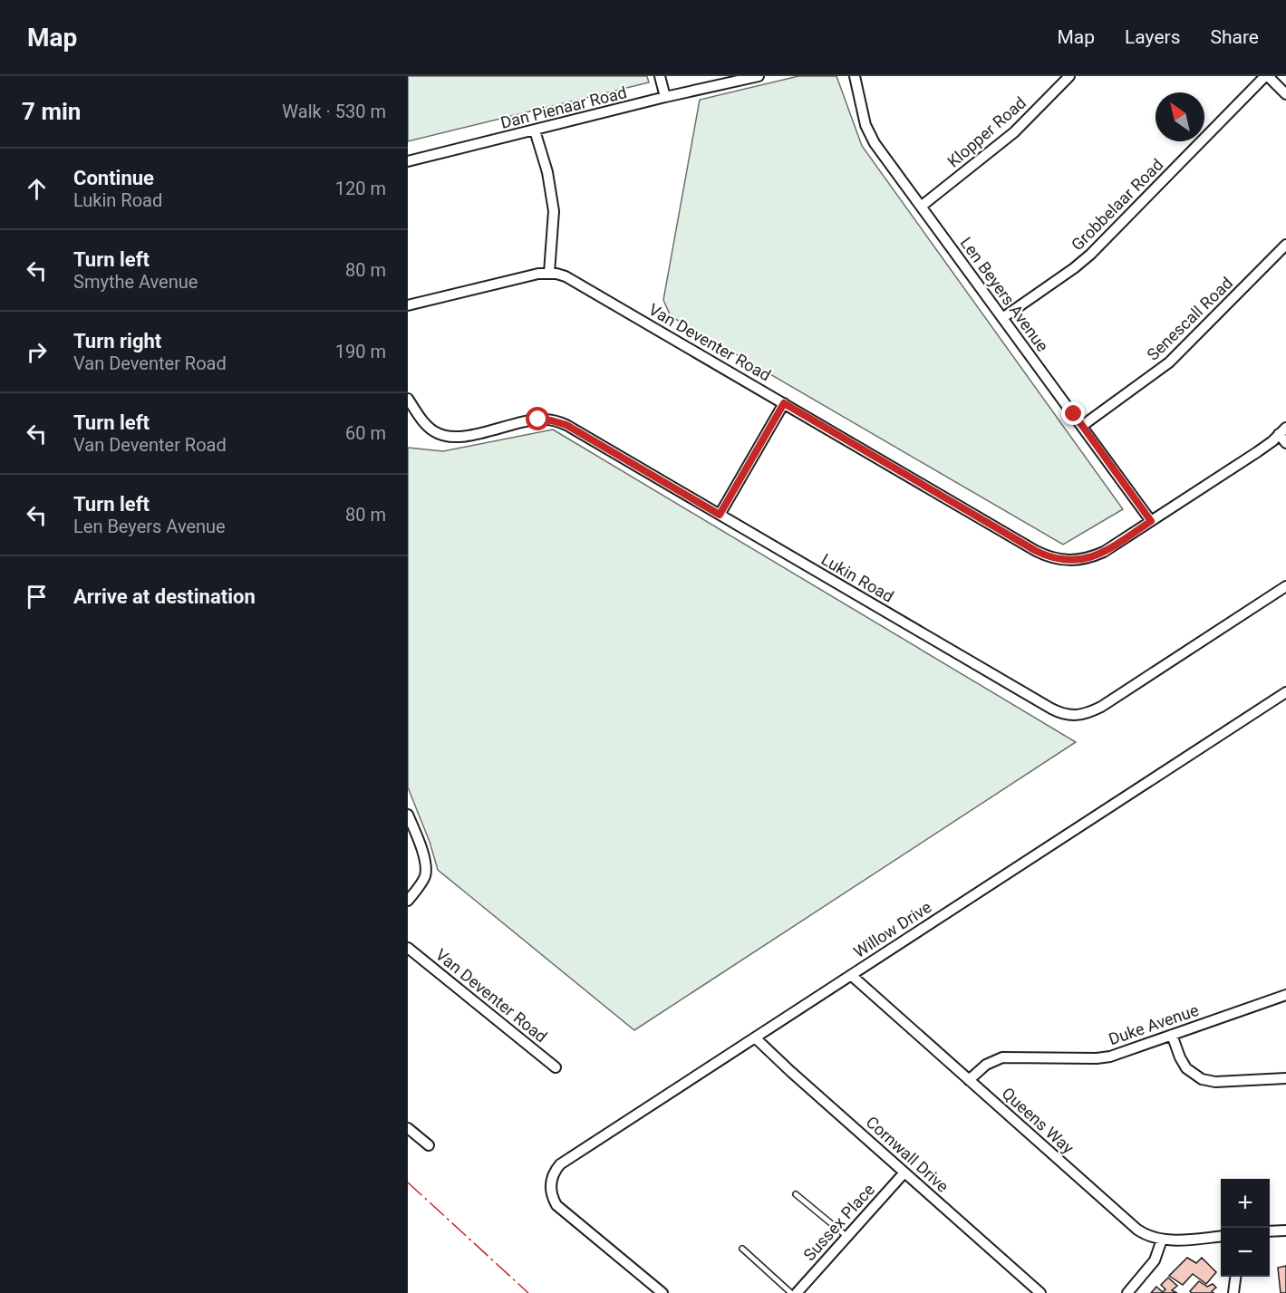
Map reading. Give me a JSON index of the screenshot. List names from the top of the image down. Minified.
{"streets":{"street":["Dan Pienaar Road","Klopper Road","Grobbelaar Road","Len Beyers Avenue","Senescall Road","Van Deventer Road","Lukin Road","Willow Drive","Duke Avenue","Queens Way","Cornwall Drive","Sussex Place"]},"crossings":[["Klopper Road","Len Beyers Avenue"],["Grobbelaar Road","Len Beyers Avenue"],["Len Beyers Avenue","Senescall Road"],["Len Beyers Avenue","Van Deventer Road"],["Willow Drive","Queens Way"],["Willow Drive","Cornwall Drive"],["Duke Avenue","Queens Way"],["Cornwall Drive","Sussex Place"]],"north":"top left","page":{"header":"Map","nav":["Map","Layers","Share"],"heading":["7 min","Walk · 530 m"],"list":[["Continue","Lukin Road","120 m"],["Turn left","Smythe Avenue","80 m"],["Turn right","Van Deventer Road","190 m"],["Turn left","Van Deventer Road","60 m"],["Turn left","Len Beyers Avenue","80 m"],"Arrive at destination"],"map_buttons":["+","−"]}}
